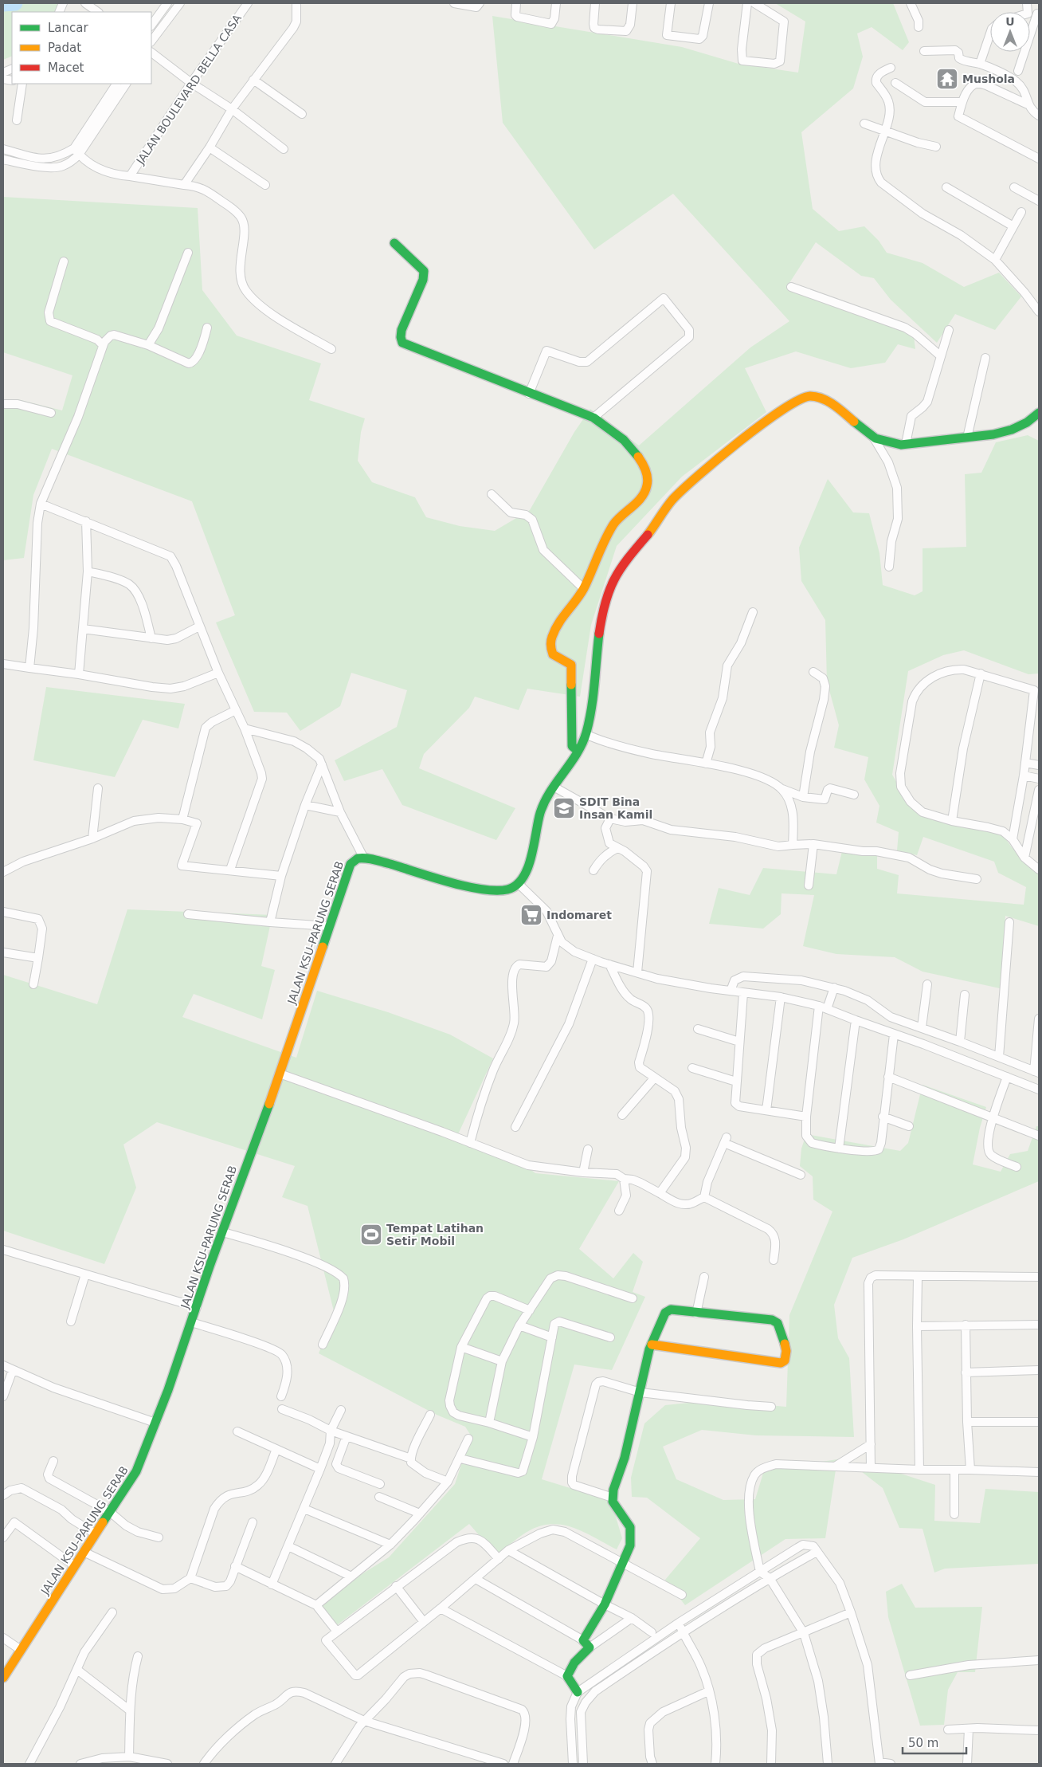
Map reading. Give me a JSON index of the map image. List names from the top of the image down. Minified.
{"streets":{"street":["JALAN BOULEVARD BELLA CASA","JALAN KSU-PARUNG SERAB"]},"places":{"temple":["Mushola"],"school or university":["SDIT Bina Insan Kamil"],"supermarket":["Indomaret"],"sports":["Tempat Latihan Setir Mobil"]},"legend":["Lancar","Padat","Macet"],"scale_bar":"50 m","north":"top"}
